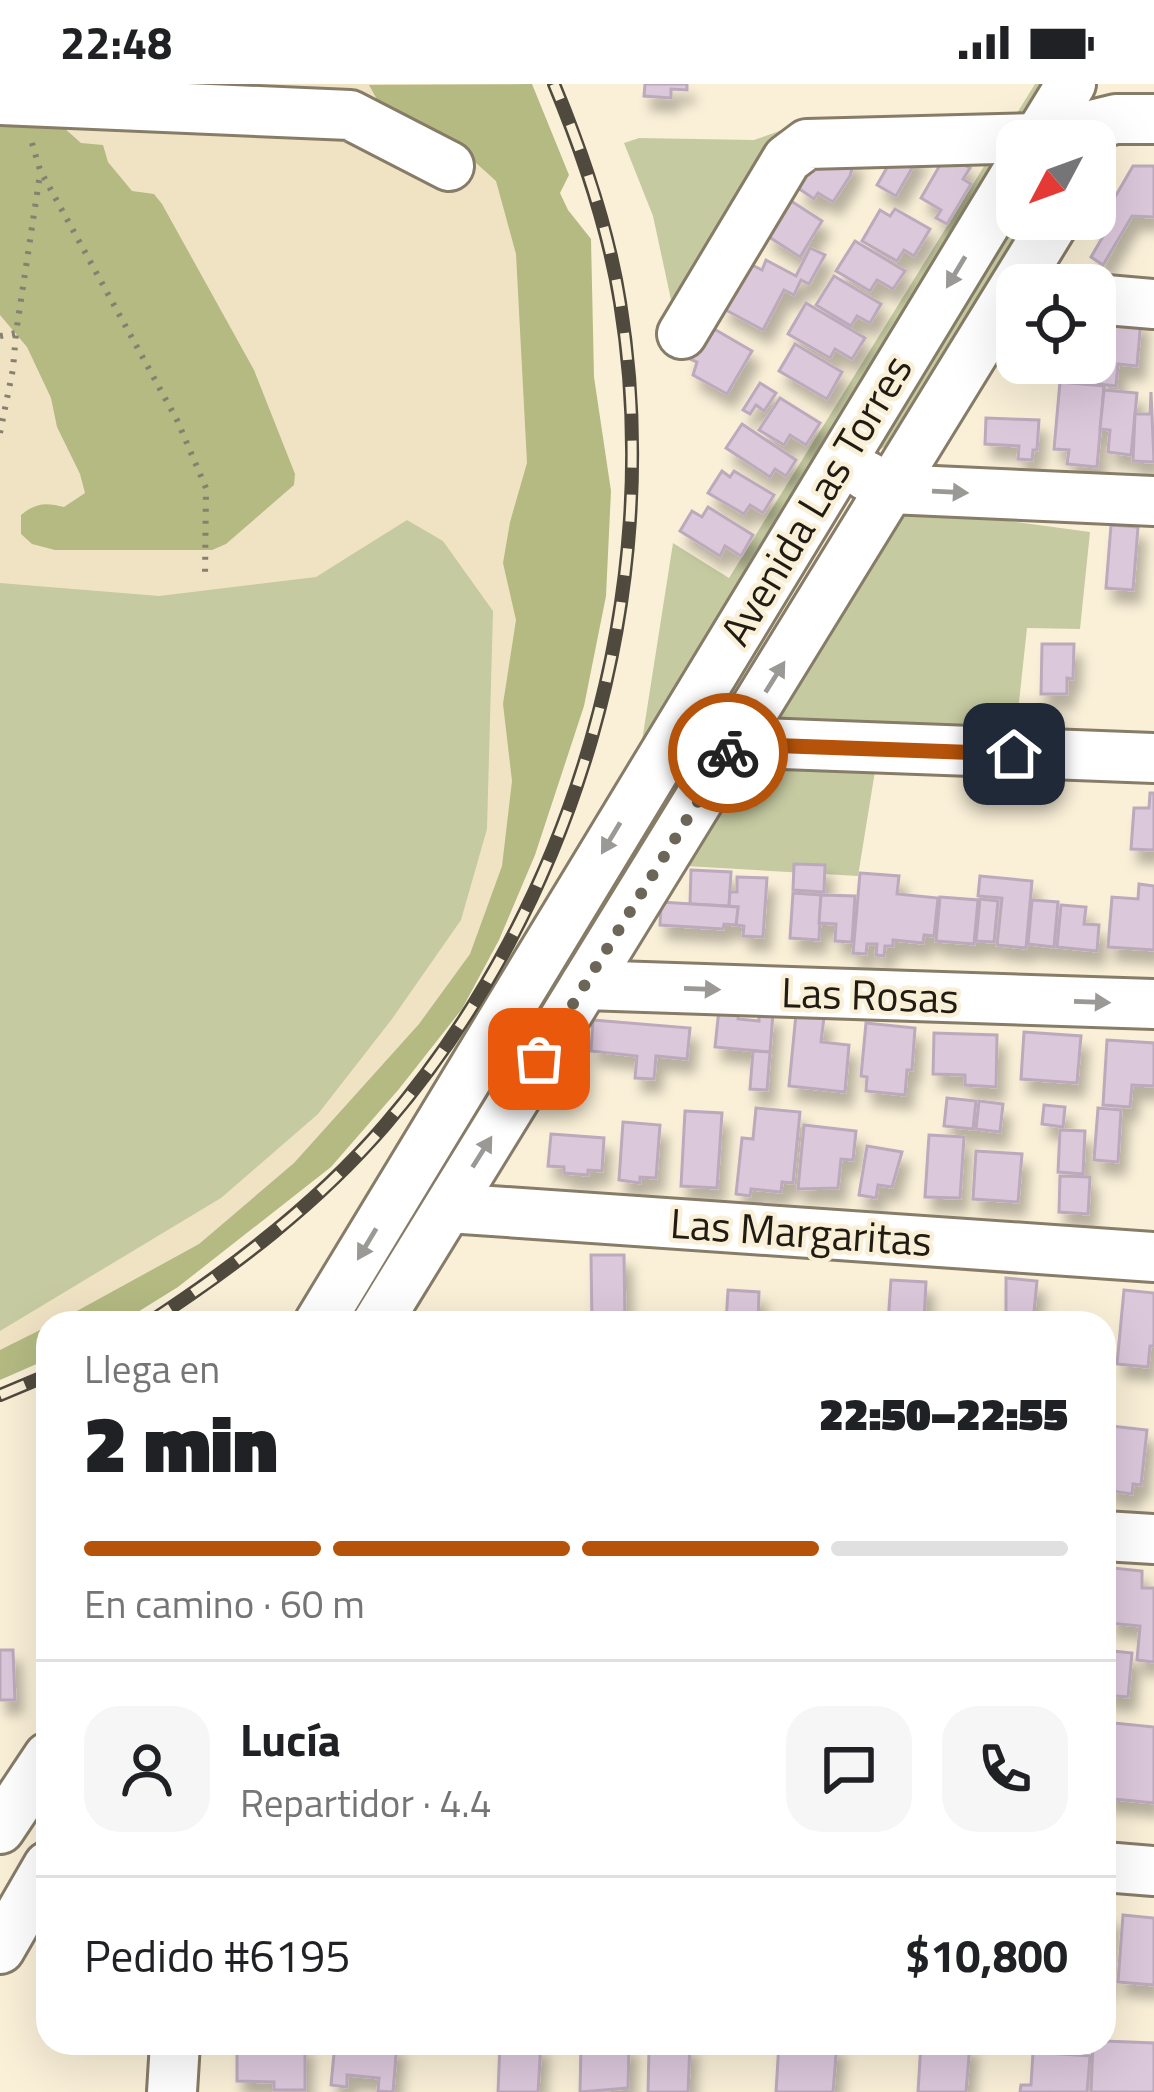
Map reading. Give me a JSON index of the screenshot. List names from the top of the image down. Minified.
{"streets":{"street":["Avenida Las Torres","Las Rosas","Las Margaritas"]},"crossings":[["Avenida Las Torres","Las Rosas"],["Avenida Las Torres","Las Margaritas"]],"north":"bottom left","page":{"status":"22:48","heading":["2 min","Llega en","22:50–22:55"],"panel":["Lucía","Repartidor · 4.4","Pedido #6195","$10,800"],"bar":"En camino · 60 m"}}
